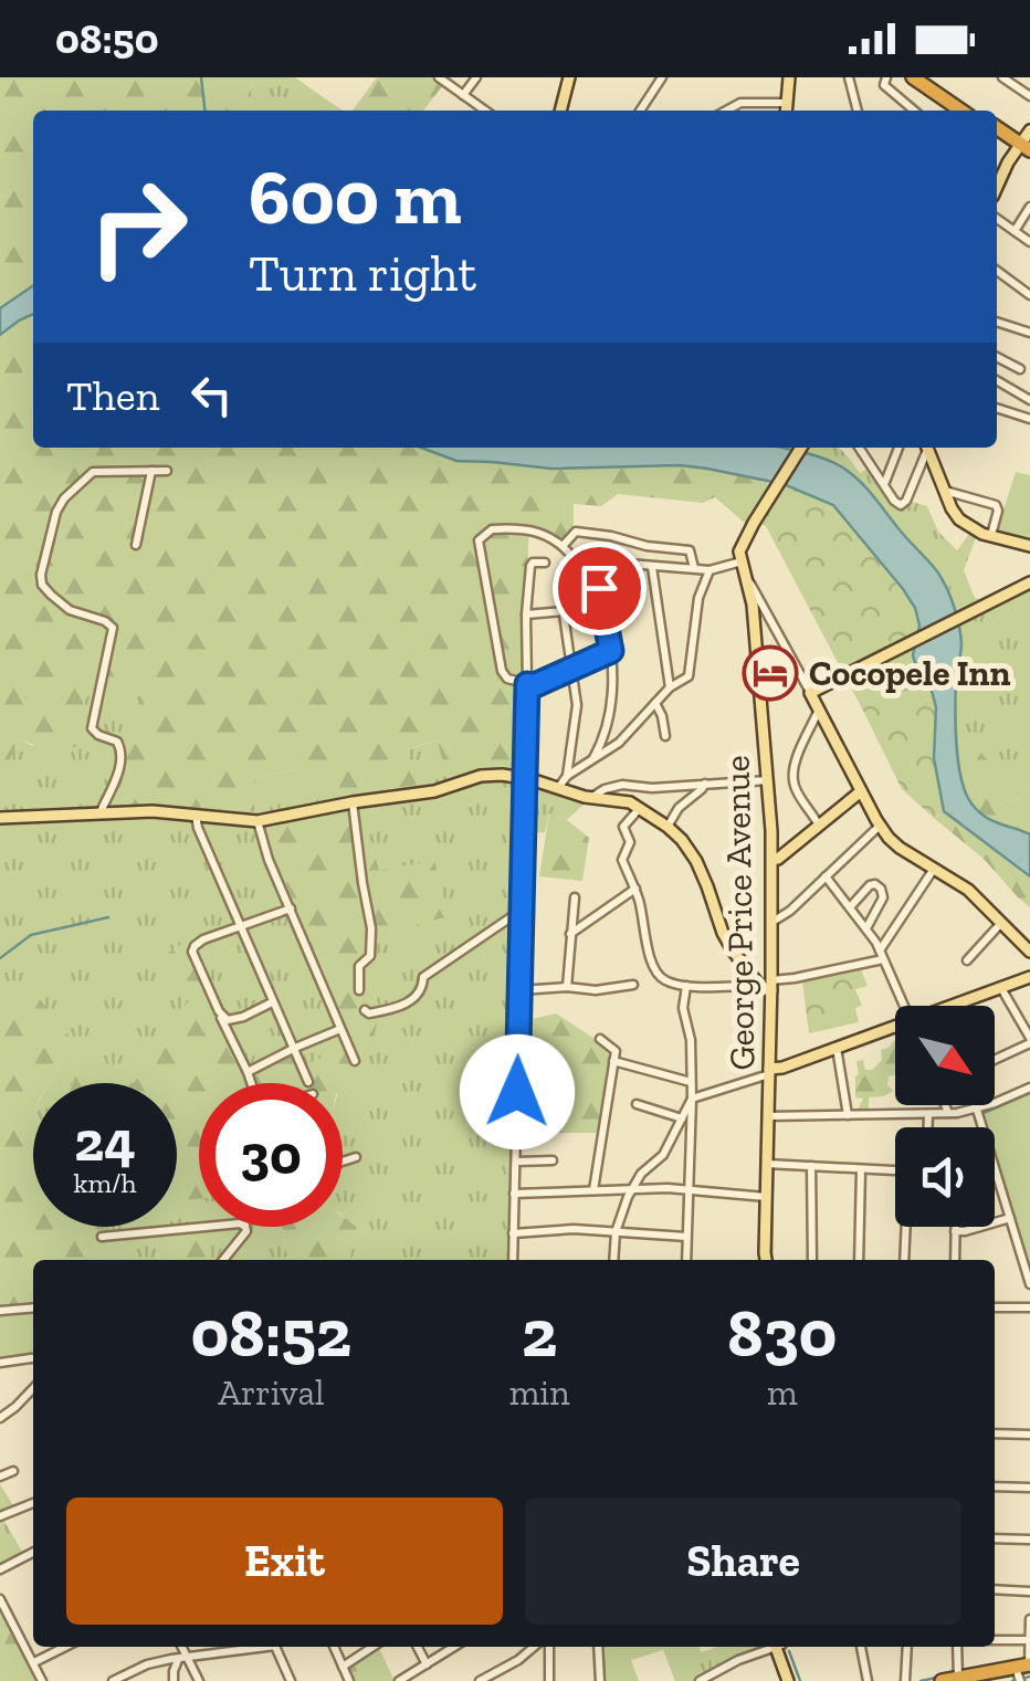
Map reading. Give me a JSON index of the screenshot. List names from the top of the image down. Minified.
{"streets":{"main road":["George Price Avenue"]},"places":{"hotel":["Cocopele Inn"]},"north":"bottom right","page":{"status":"08:50","turn":["600 m","Turn right"],"then":"Then","speed":"24 km/h","limit":"30","eta":["08:52","Arrival","2","min","830","m"],"buttons":["Exit","Share"]}}
